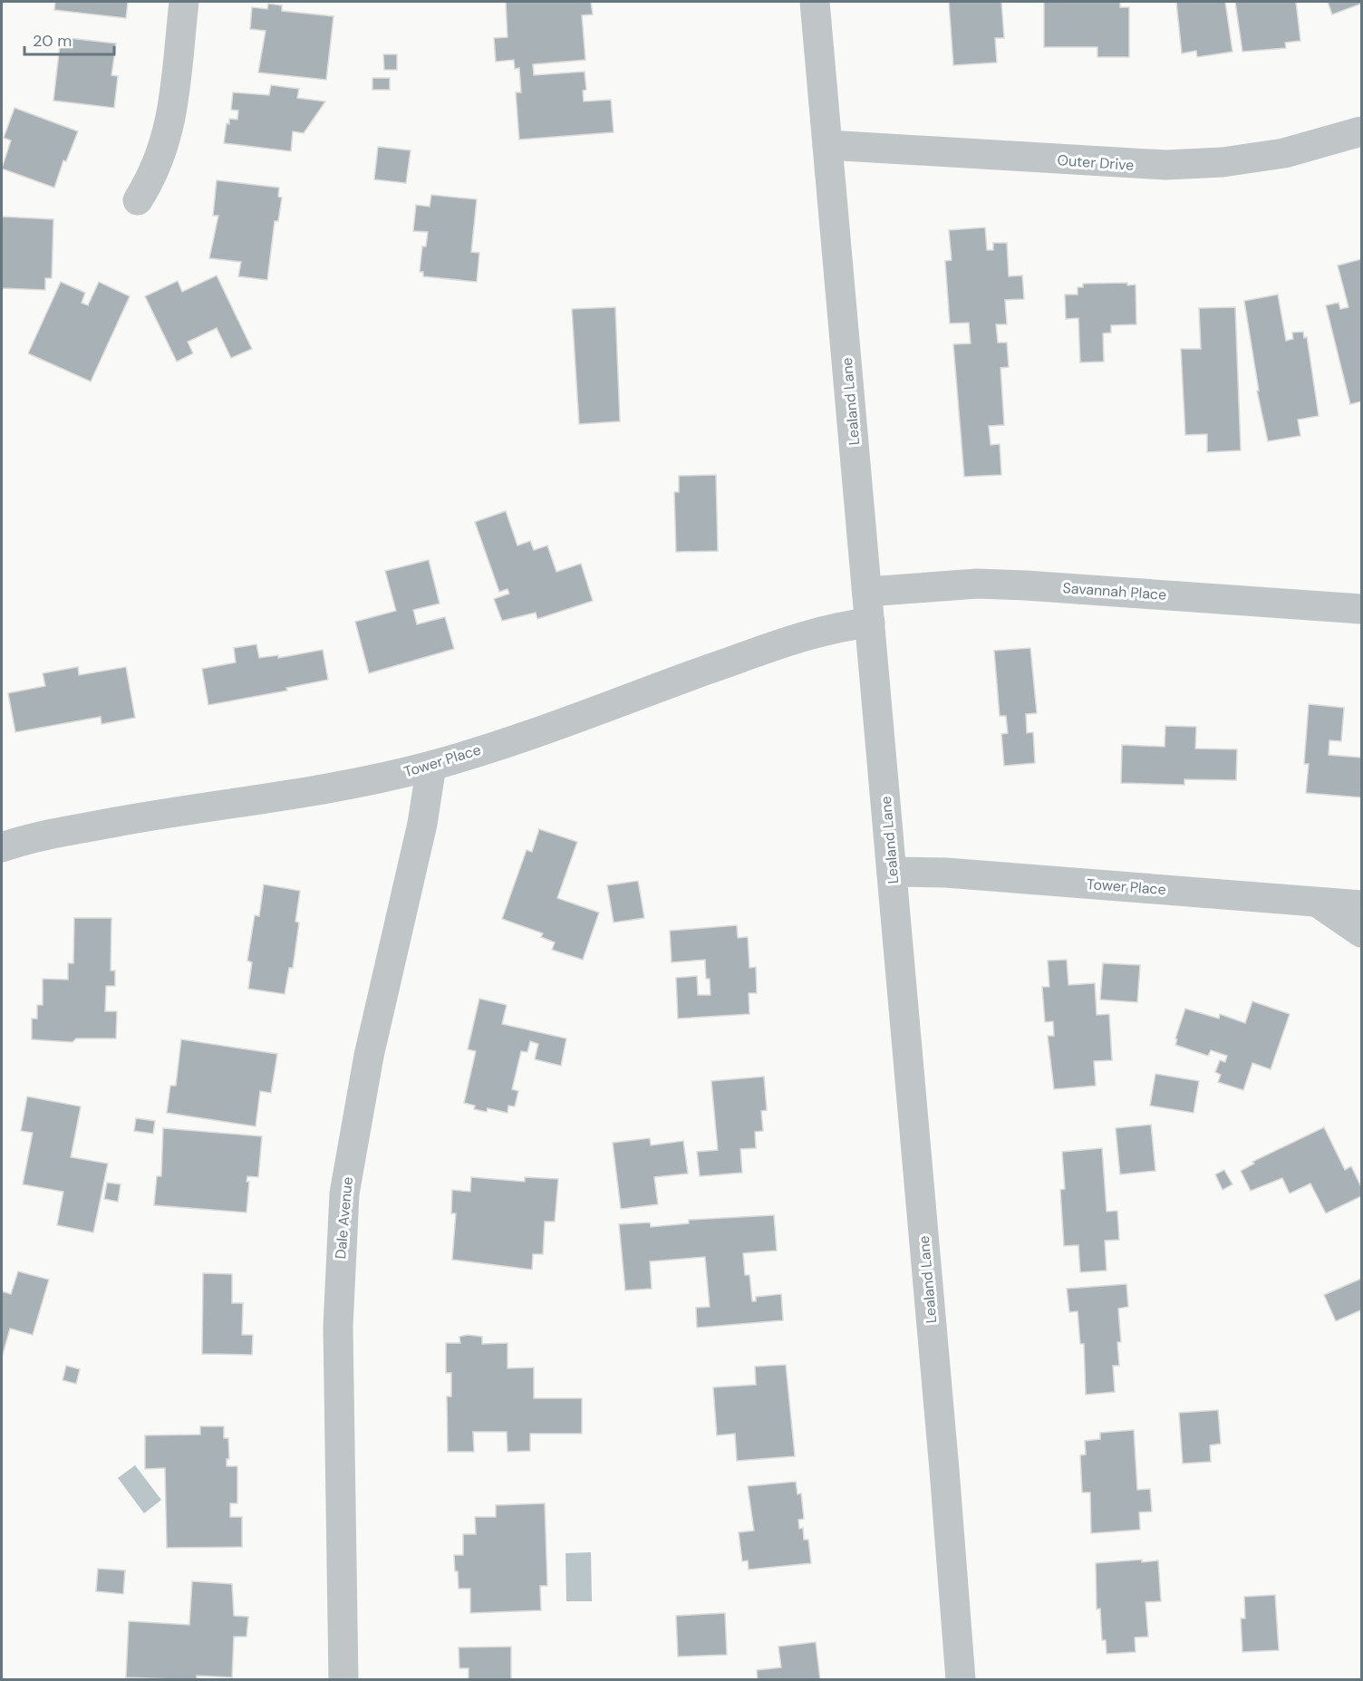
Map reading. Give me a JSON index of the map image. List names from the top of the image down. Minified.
{"streets":{"street":["Outer Drive","Lealand Lane","Savannah Place","Tower Place","Dale Avenue"]},"crossings":[["Outer Drive","Lealand Lane"],["Lealand Lane","Savannah Place"],["Lealand Lane","Tower Place"],["Tower Place","Dale Avenue"]],"scale_bar":"20 m"}
